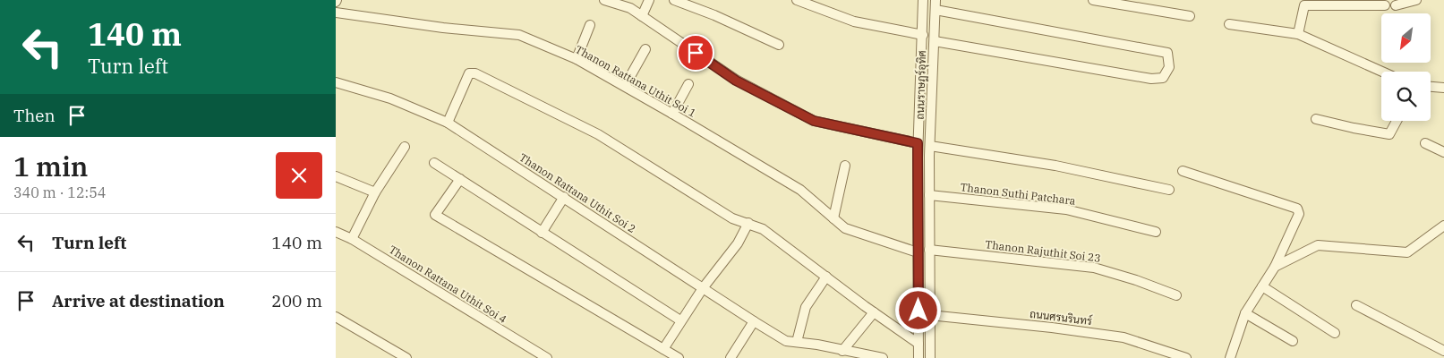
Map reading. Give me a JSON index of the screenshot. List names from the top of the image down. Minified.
{"streets":{"street":["Thanon Rattana Uthit Soi 1","ถนนราษฏร์อุทิศ","Thanon Rattana Uthit Soi 2","Thanon Suthi Patchara","Thanon Rajuthit Soi 23","Thanon Rattana Uthit Soi 4","ถนนศรนรินทร์"]},"crossings":[["Thanon Rattana Uthit Soi 1","ถนนราษฏร์อุทิศ"],["ถนนราษฏร์อุทิศ","Thanon Suthi Patchara"],["ถนนราษฏร์อุทิศ","Thanon Rajuthit Soi 23"],["ถนนราษฏร์อุทิศ","ถนนศรนรินทร์"]],"north":"bottom left","page":{"turn":["140 m","Turn left"],"then":"Then","heading":["1 min","340 m · 12:54"],"list":[{"name":"Turn left","value":"140 m"},{"name":"Arrive at destination","value":"200 m"}]}}
